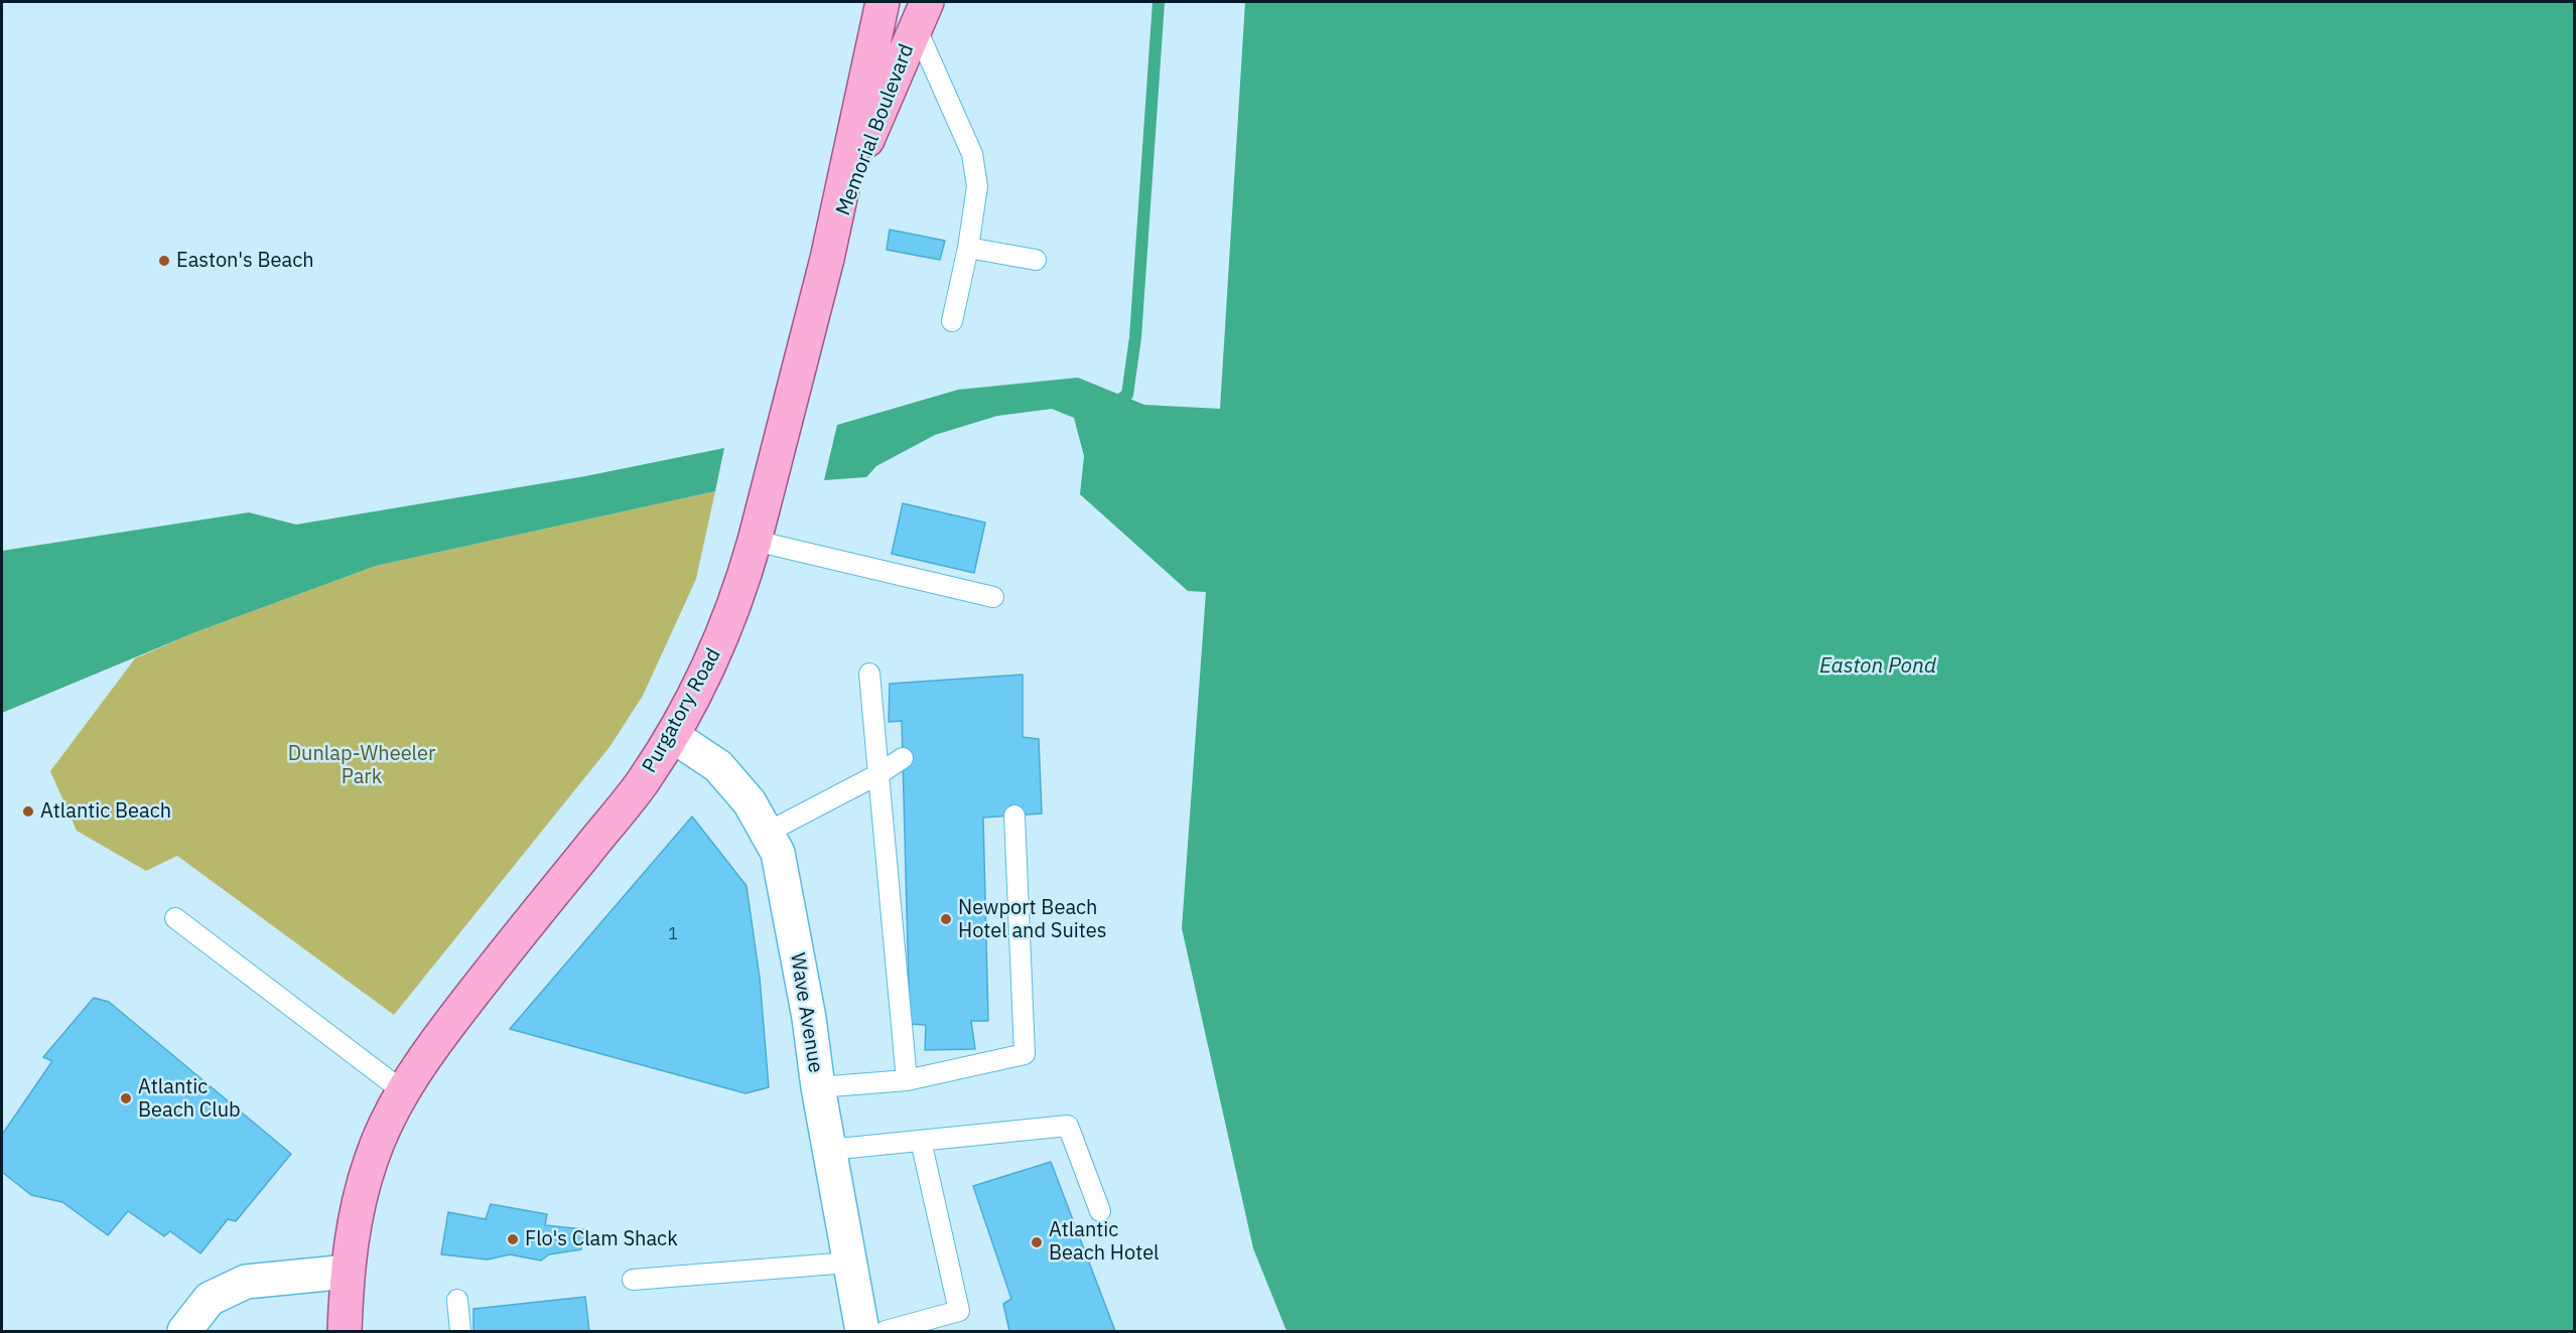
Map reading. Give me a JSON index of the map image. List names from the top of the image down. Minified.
{"streets":{"main road":["Memorial Boulevard","Purgatory Road"],"street":["Wave Avenue"]},"crossings":[["Memorial Boulevard","Purgatory Road"],["Purgatory Road","Wave Avenue"]],"water":["Easton Pond"],"parks":["Dunlap-Wheeler Park"],"places":["Easton's Beach","Atlantic Beach","Newport Beach Hotel and Suites","Atlantic Beach Club","Flo's Clam Shack","Atlantic Beach Hotel"],"house_numbers":["1"]}
